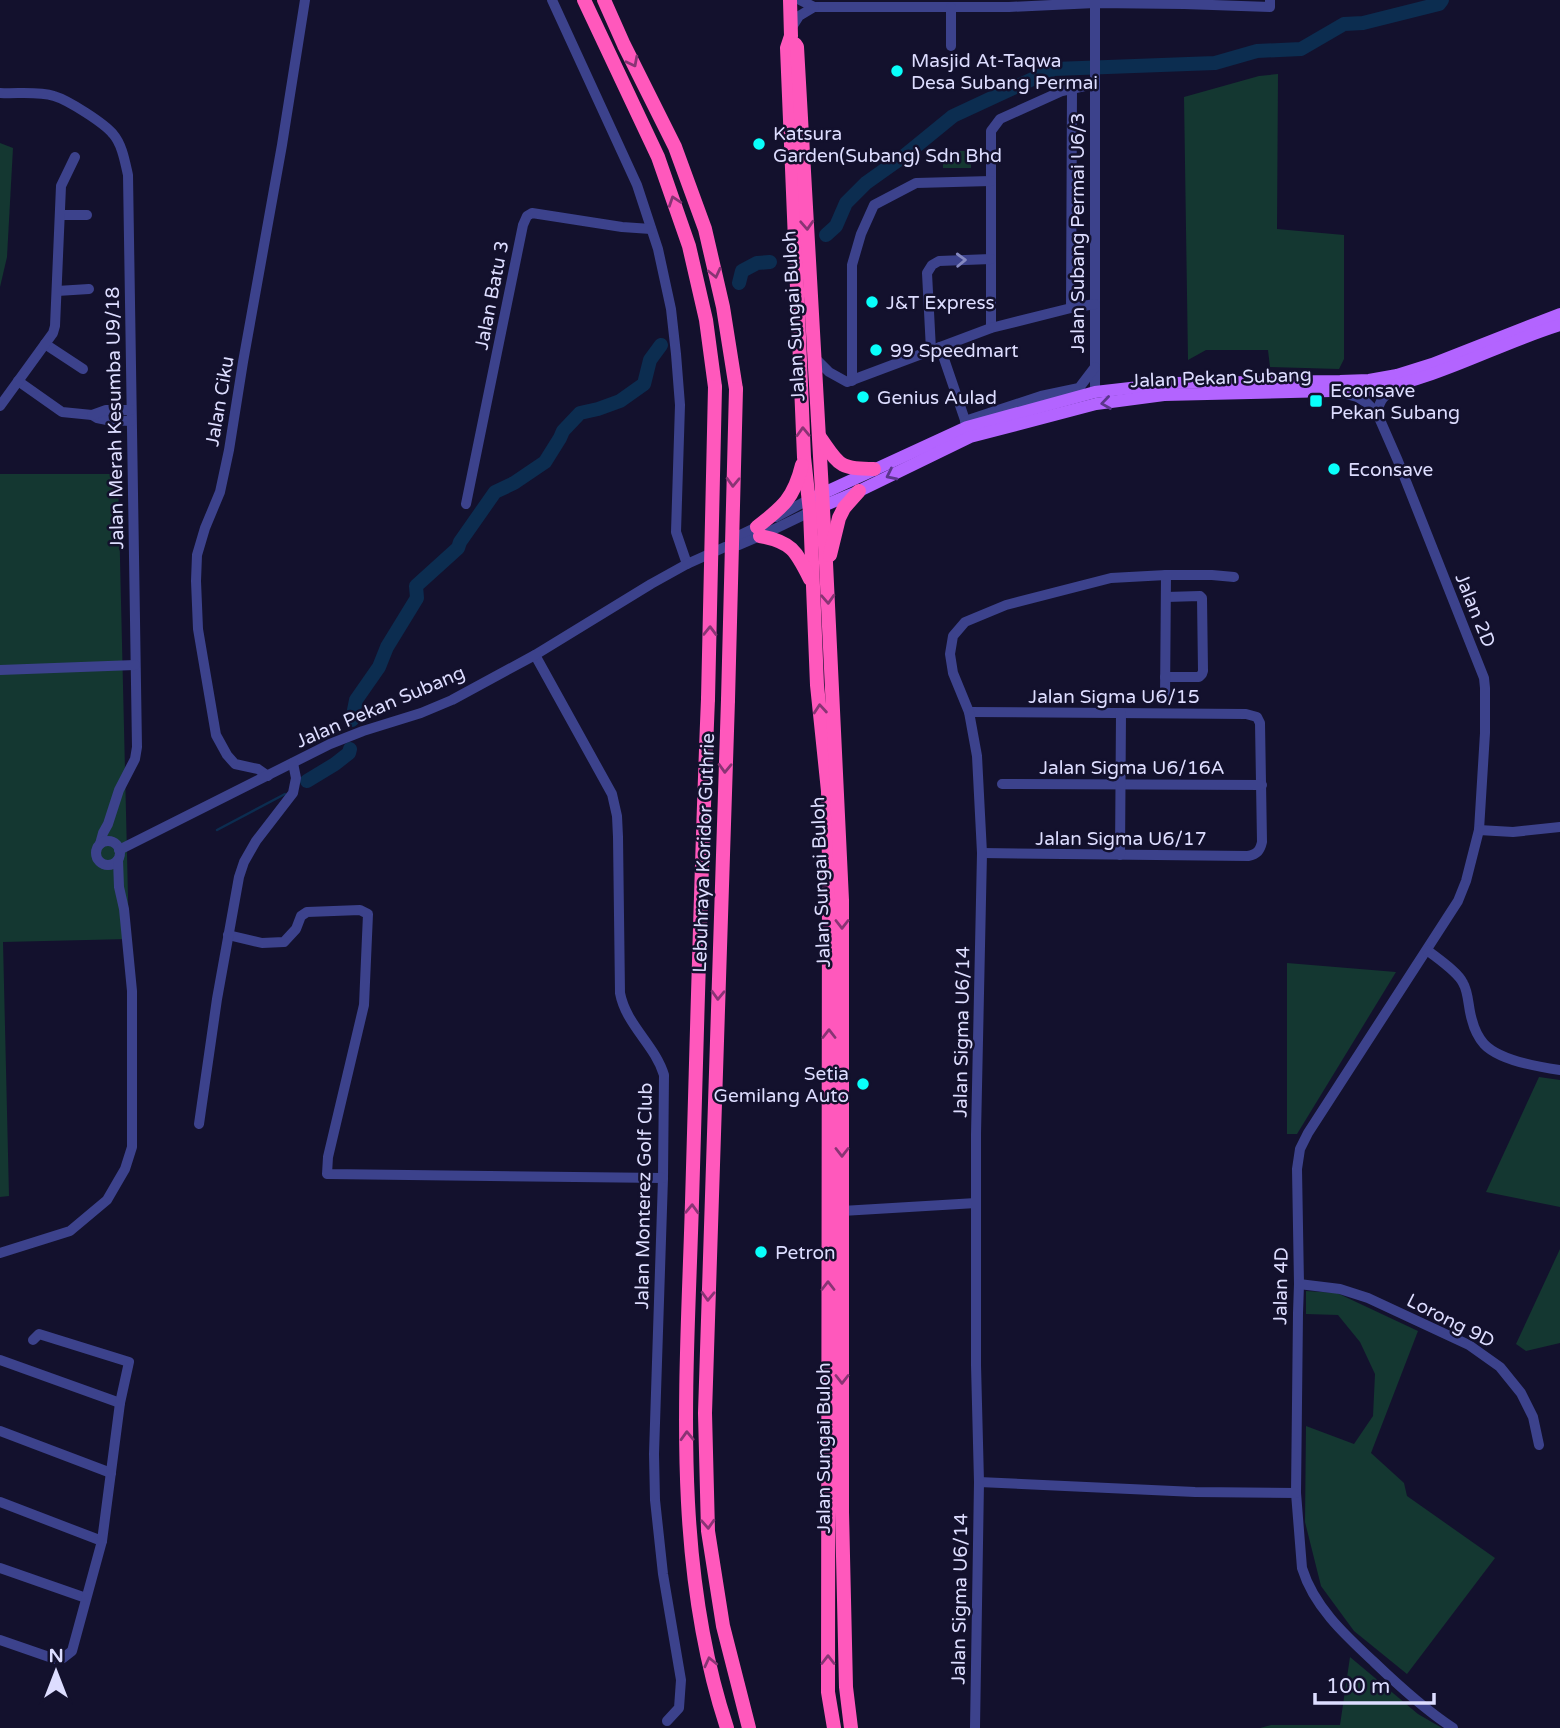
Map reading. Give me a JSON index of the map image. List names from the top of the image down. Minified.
{"streets":{"highway":["Jalan Sungai Buloh","Lebuhraya Koridor Guthrie"],"main road":["Jalan Pekan Subang"],"street":["Jalan Subang Permai U6/3","Jalan Batu 3","Jalan Ciku","Jalan Merah Kesumba U9/18","Jalan 2D","Jalan Sigma U6/15","Jalan Sigma U6/16A","Jalan Sigma U6/17","Jalan Sigma U6/14","Jalan Monterez Golf Club","Jalan 4D","Lorong 9D"]},"crossings":[["Jalan Subang Permai U6/3","Jalan Pekan Subang"],["Jalan Sungai Buloh","Jalan Pekan Subang"],["Jalan Pekan Subang","Jalan Ciku"],["Jalan Pekan Subang","Jalan Merah Kesumba U9/18"],["Jalan Pekan Subang","Jalan Monterez Golf Club"],["Jalan 2D","Jalan 4D"],["Jalan Sigma U6/15","Jalan Sigma U6/16A"],["Jalan Sigma U6/15","Jalan Sigma U6/17"],["Jalan Sigma U6/15","Jalan Sigma U6/14"],["Jalan Sigma U6/16A","Jalan Sigma U6/17"],["Jalan Sigma U6/17","Jalan Sigma U6/14"],["Jalan 4D","Lorong 9D"]],"places":{"other":["Masjid At-Taqwa Desa Subang Permai","Katsura Garden(Subang) Sdn Bhd","J&T Express","99 Speedmart","Genius Aulad","Econsave","Setia Gemilang Auto","Petron"],"transit":["Econsave Pekan Subang"]},"scale_bar":"100 m","north":"top"}
